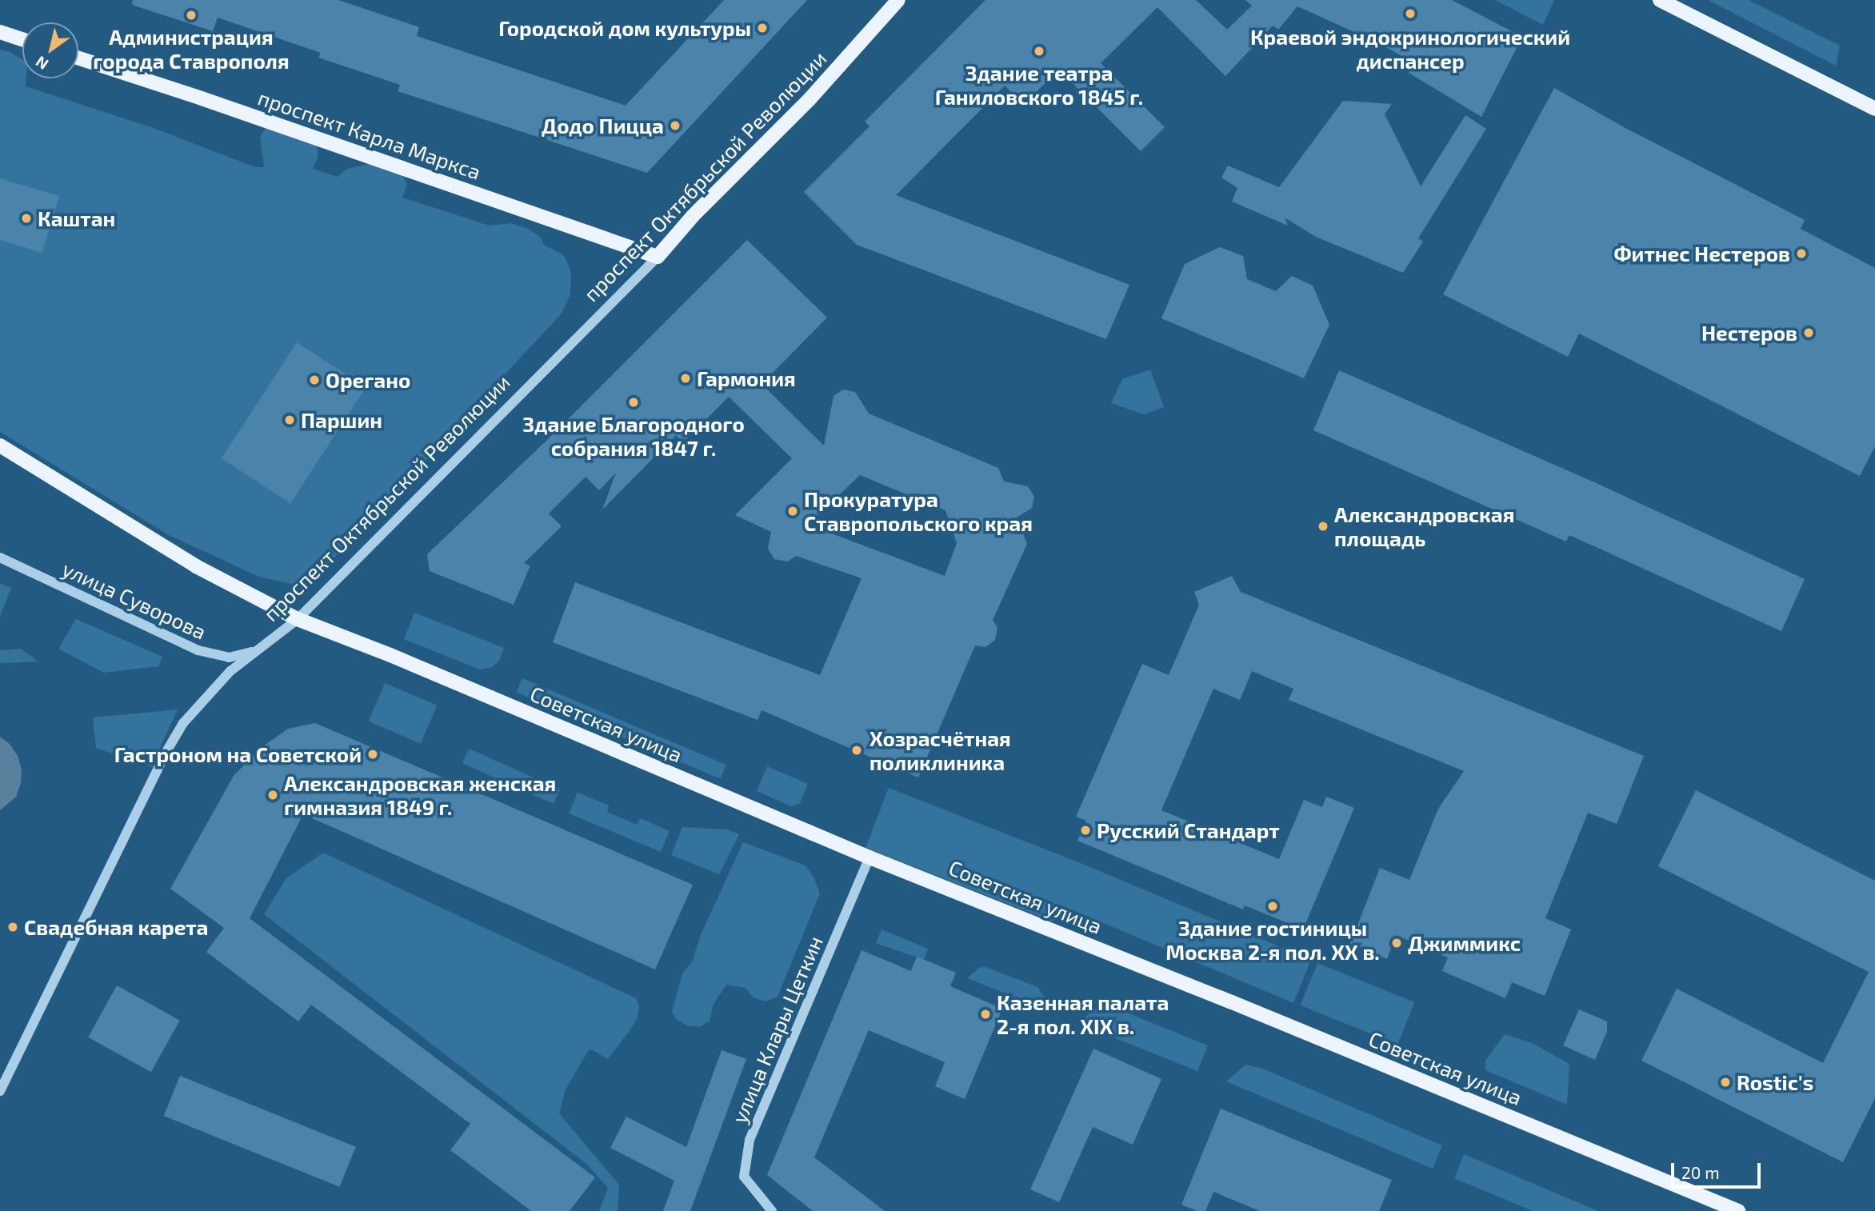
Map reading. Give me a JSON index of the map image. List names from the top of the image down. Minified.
{"streets":{"main road":["проспект Карла Маркса","проспект Октябрьской Революции","Советская улица"],"street":["улица Суворова","улица Клары Цеткин"]},"crossings":[["проспект Карла Маркса","проспект Октябрьской Революции"],["проспект Октябрьской Революции","улица Суворова"],["проспект Октябрьской Революции","Советская улица"],["Советская улица","улица Клары Цеткин"]],"places":["Краевой эндокринологический диспансер","Администрация города Ставрополя","Городской дом культуры","Здание театра Ганиловского 1845 г.","Додо Пицца","Каштан","Фитнес Нестеров","Нестеров","Гармония","Орегано","Здание Благородного собрания 1847 г.","Паршин","Прокуратура Ставропольского края","Александровская площадь","Хозрасчётная поликлиника","Гастроном на Советской","Александровская женская гимназия 1849 г.","Русский Стандарт","Здание гостиницы Москва 2-я пол. ХХ в.","Свадебная карета","Джиммикс","Казенная палата 2-я пол. XIX в.","Rostic's"],"scale_bar":"20 m","north":"bottom left"}
